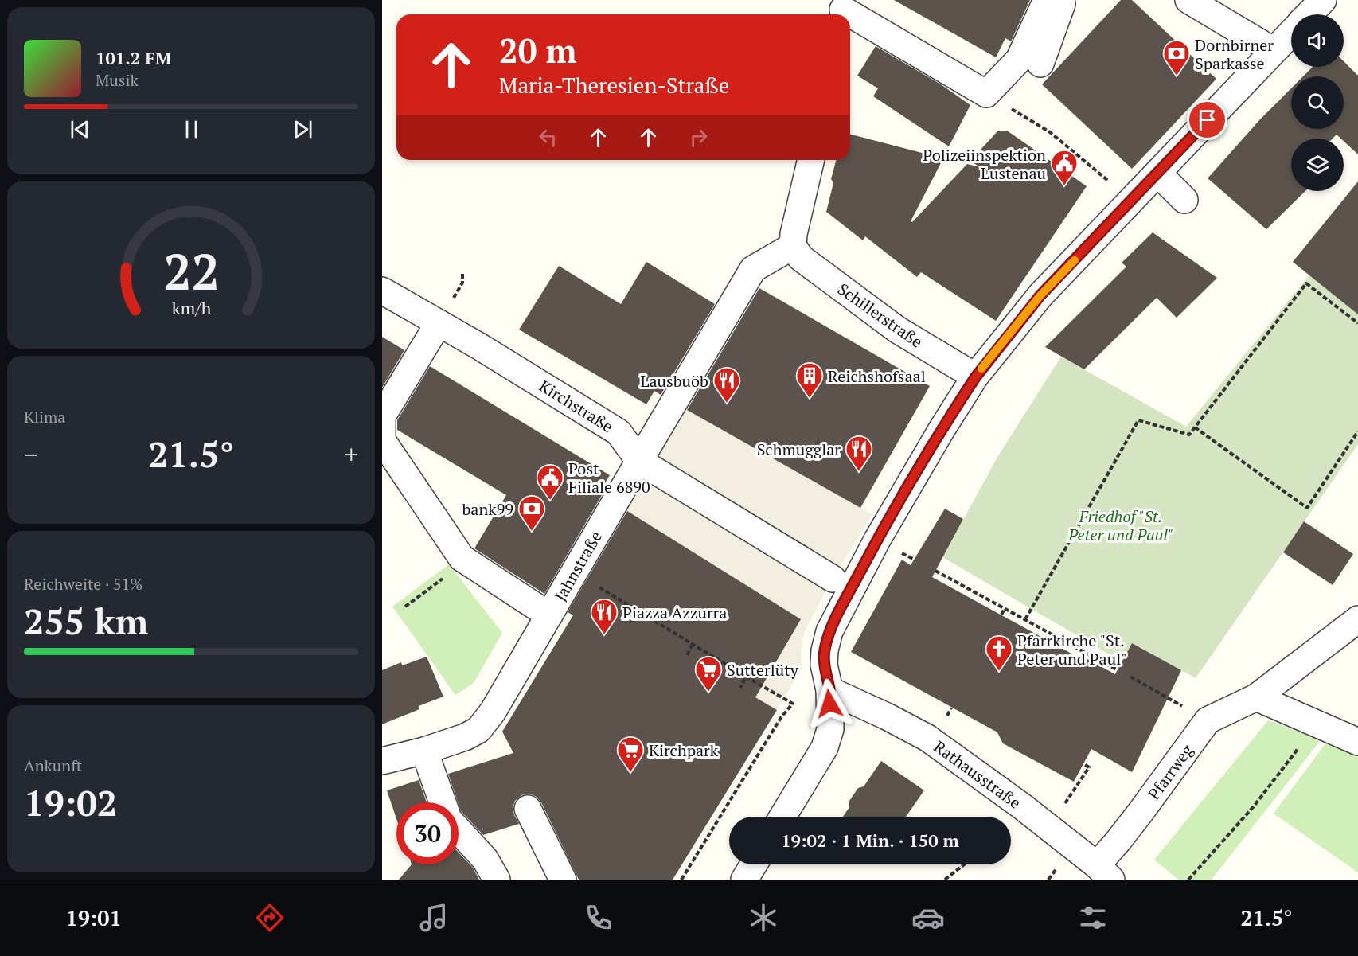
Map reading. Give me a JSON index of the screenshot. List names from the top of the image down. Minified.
{"streets":{"street":["Schillerstraße","Kirchstraße","Jahnstraße","Pfarrweg","Rathausstraße"]},"crossings":[["Schillerstraße","Jahnstraße"],["Kirchstraße","Jahnstraße"],["Pfarrweg","Rathausstraße"]],"parks":["Friedhof \"St. Peter und Paul\""],"places":{"bank":["Dornbirner Sparkasse","bank99"],"public building":["Polizeiinspektion Lustenau","Post Filiale 6890"],"building":["Reichshofsaal"],"restaurant":["Lausbuöb","Schmugglar","Piazza Azzurra"],"church":["Pfarrkirche \"St. Peter und Paul\""],"supermarket":["Sutterlüty","Kirchpark"]},"page":{"turn":["20 m","Maria-Theresien-Straße"],"song":["101.2 FM","Musik"],"tile":["Klima",["Reichweite · 51%","255 km"],["Ankunft","19:02"]],"heat":["−","21.5°","+"],"limit":"30","trip":"19:02 · 1 Min. · 150 m","tabs":["19:01","21.5°"],"gauge":["22","km/h"]}}
